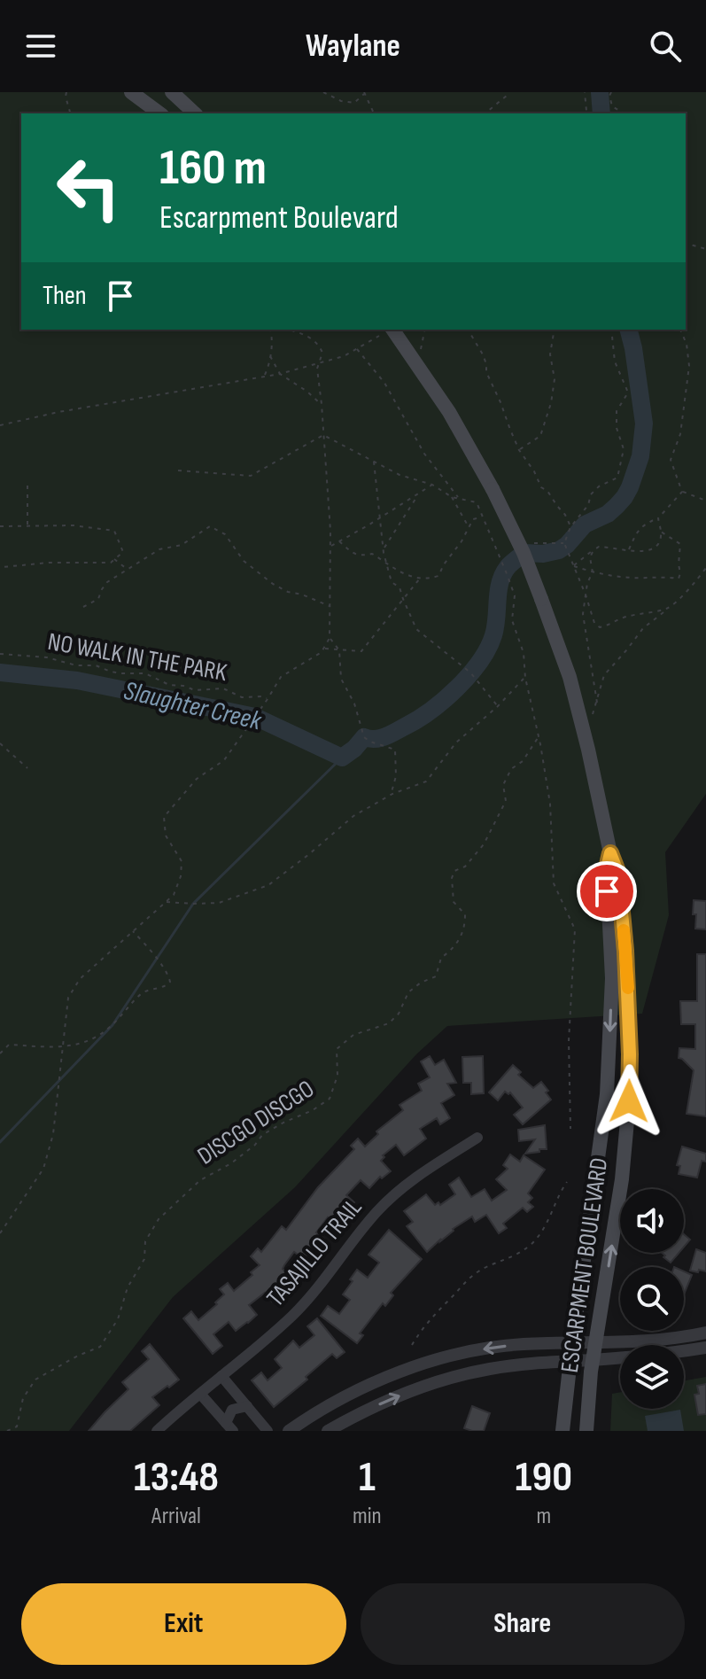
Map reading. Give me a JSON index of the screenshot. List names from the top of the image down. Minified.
{"streets":{"main road":["ESCARPMENT BOULEVARD"],"street":["TASAJILLO TRAIL"],"path":["NO WALK IN THE PARK","DISCGO DISCGO"]},"water":["Slaughter Creek"],"page":{"header":"Waylane","turn":["160 m","Escarpment Boulevard"],"then":"Then","eta":["13:48","Arrival","1","min","190","m"],"buttons":["Exit","Share"]}}
